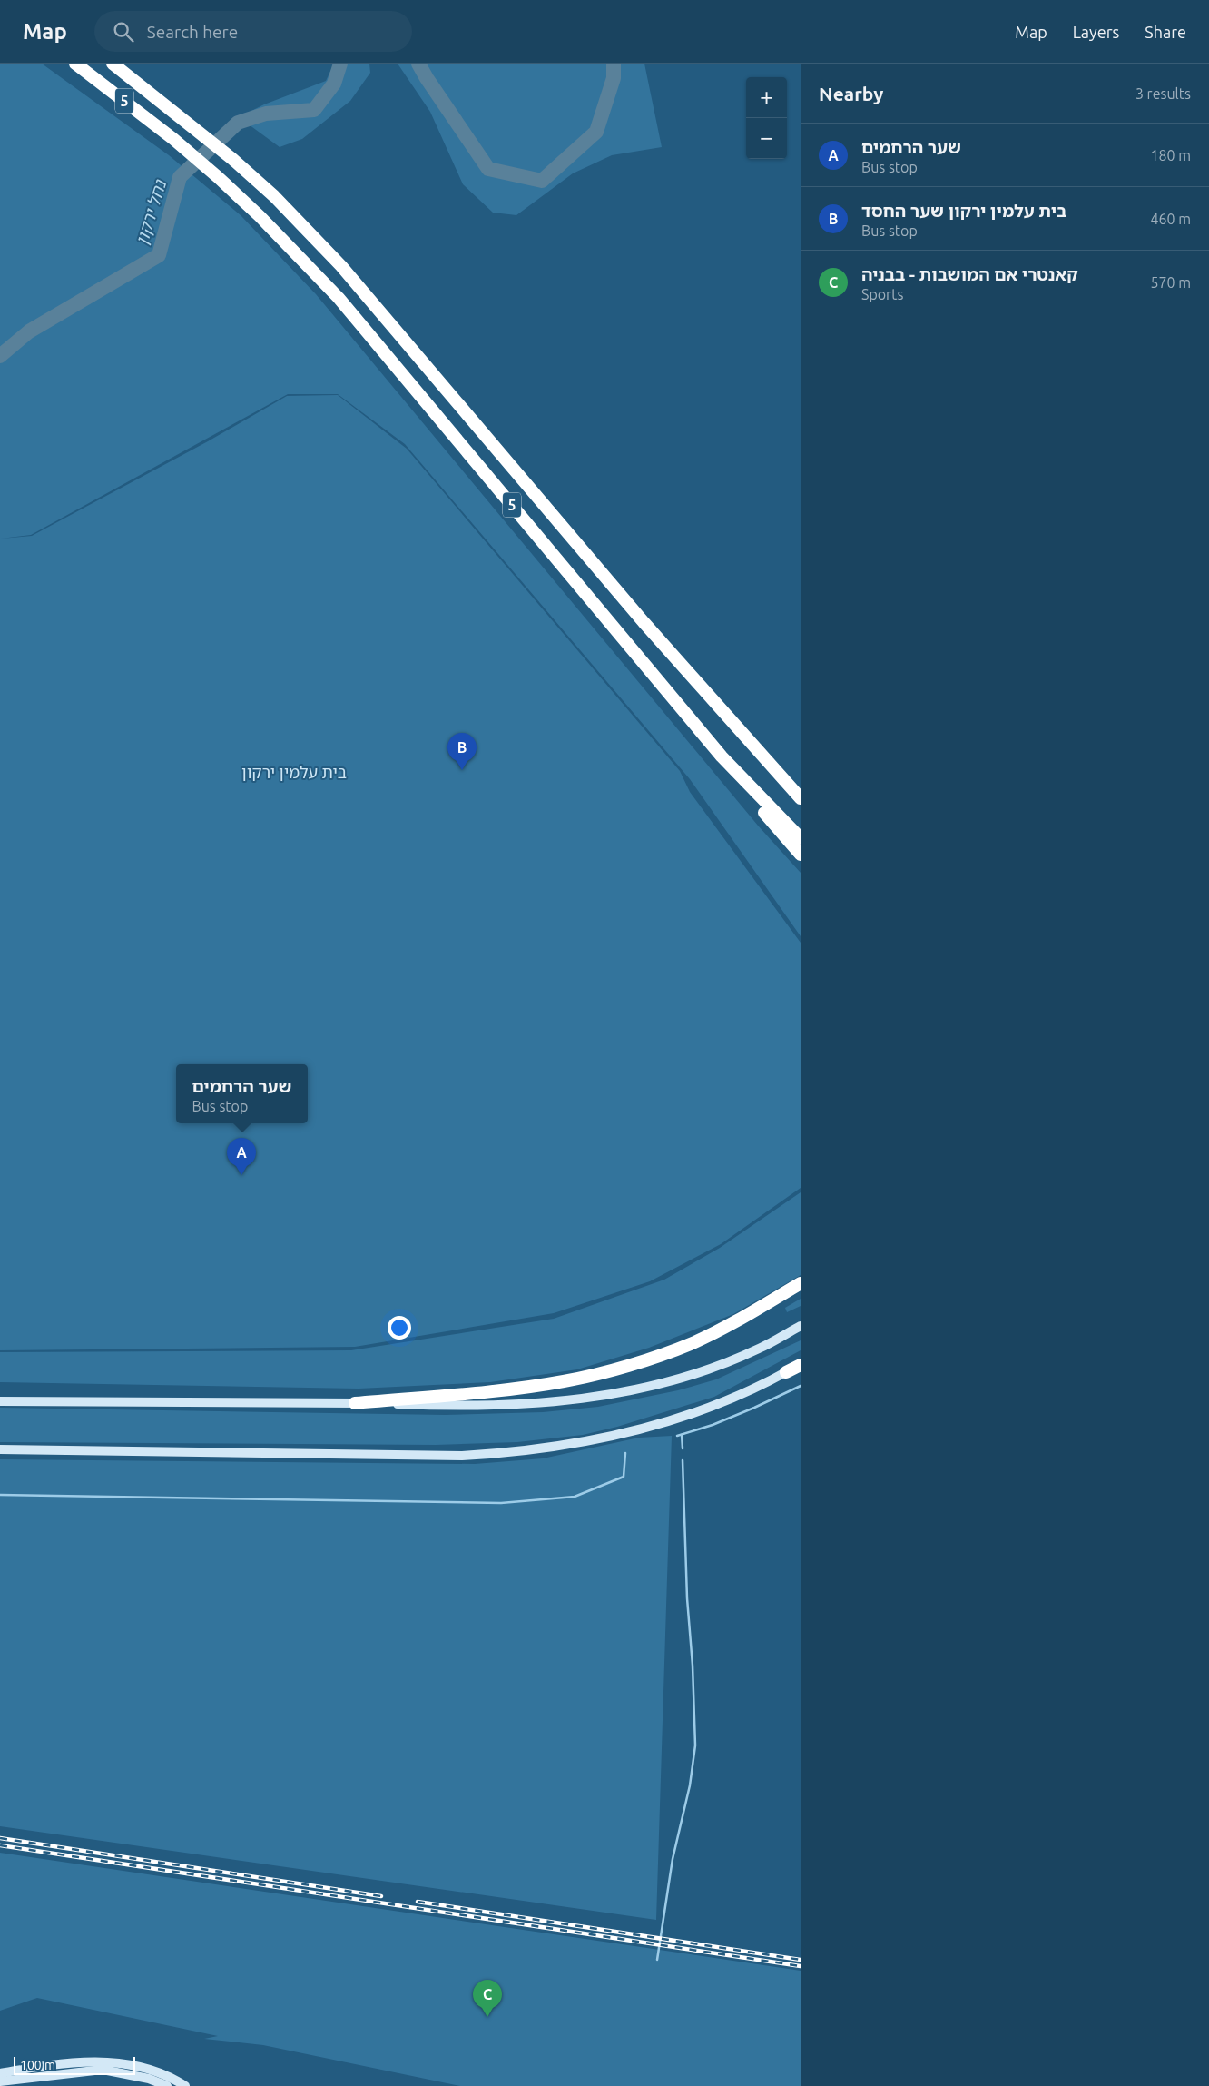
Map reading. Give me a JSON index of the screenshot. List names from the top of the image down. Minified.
{"streets":{"highway":["5"]},"water":["נחל ירקון"],"parks":["בית עלמין ירקון"],"scale_bar":"100 m","page":{"header":"Map","search":"Search here","nav":["Map","Layers","Share"],"heading":["Nearby","3 results"],"map_buttons":["+","−"],"list":[{"mark":"A","name":"שער הרחמים","note":"Bus stop","value":"180 m"},{"mark":"B","name":"בית עלמין ירקון שער החסד","note":"Bus stop","value":"460 m"},{"mark":"C","name":"קאנטרי אם המושבות - בבניה","note":"Sports","value":"570 m"}],"pins":["B","A","C"],"popup":["שער הרחמים","Bus stop"],"scale":"100 m"}}
